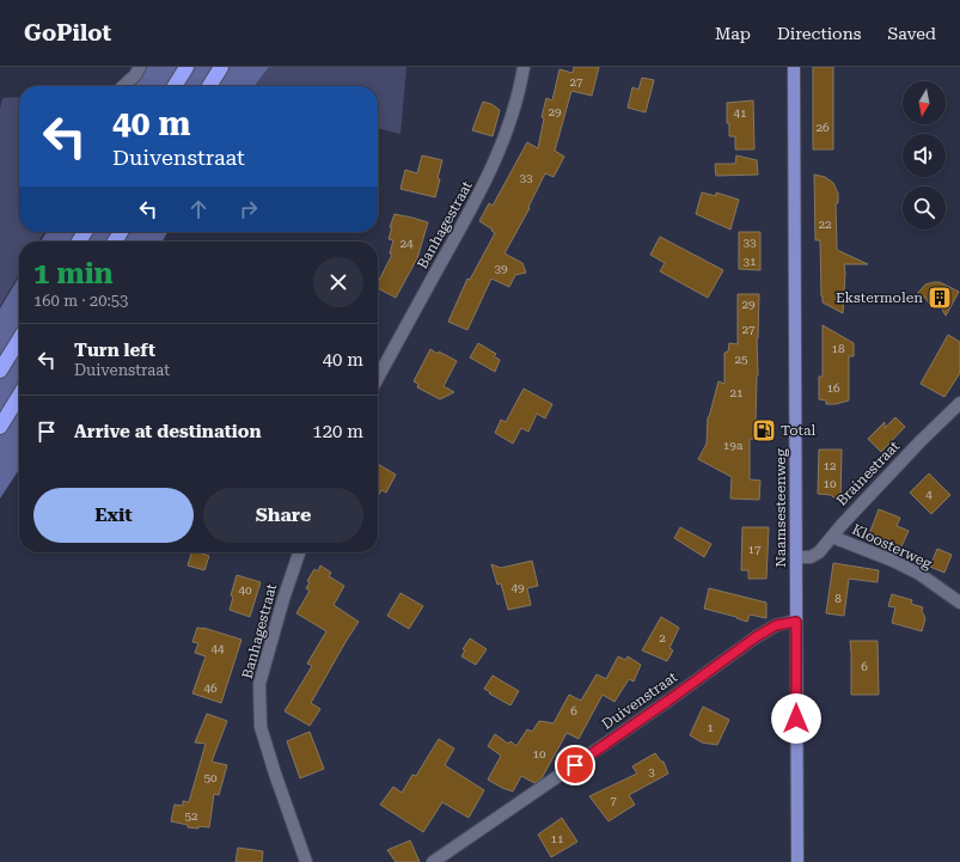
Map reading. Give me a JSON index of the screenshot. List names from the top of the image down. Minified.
{"streets":{"main road":["Naamsesteenweg"],"street":["Banhagestraat","Brainestraat","Kloosterweg","Duivenstraat"]},"crossings":[["Brainestraat","Naamsesteenweg"],["Brainestraat","Kloosterweg"],["Naamsesteenweg","Duivenstraat"]],"places":{"building":["Ekstermolen"],"fuel station":["Total"]},"house_numbers":["27","29","41","26","33","22","33","24","31","39","29","27","18","25","16","21","19a","12","10","4","17","49","40","8","2","44","6","46","6","1","10","3","50","7","52","11"],"north":"bottom","page":{"header":"GoPilot","nav":["Map","Directions","Saved"],"turn":["40 m","Duivenstraat"],"heading":["1 min","160 m · 20:53"],"list":[{"name":"Turn left","note":"Duivenstraat","value":"40 m"},{"name":"Arrive at destination","value":"120 m"}],"buttons":["Exit","Share"]}}
